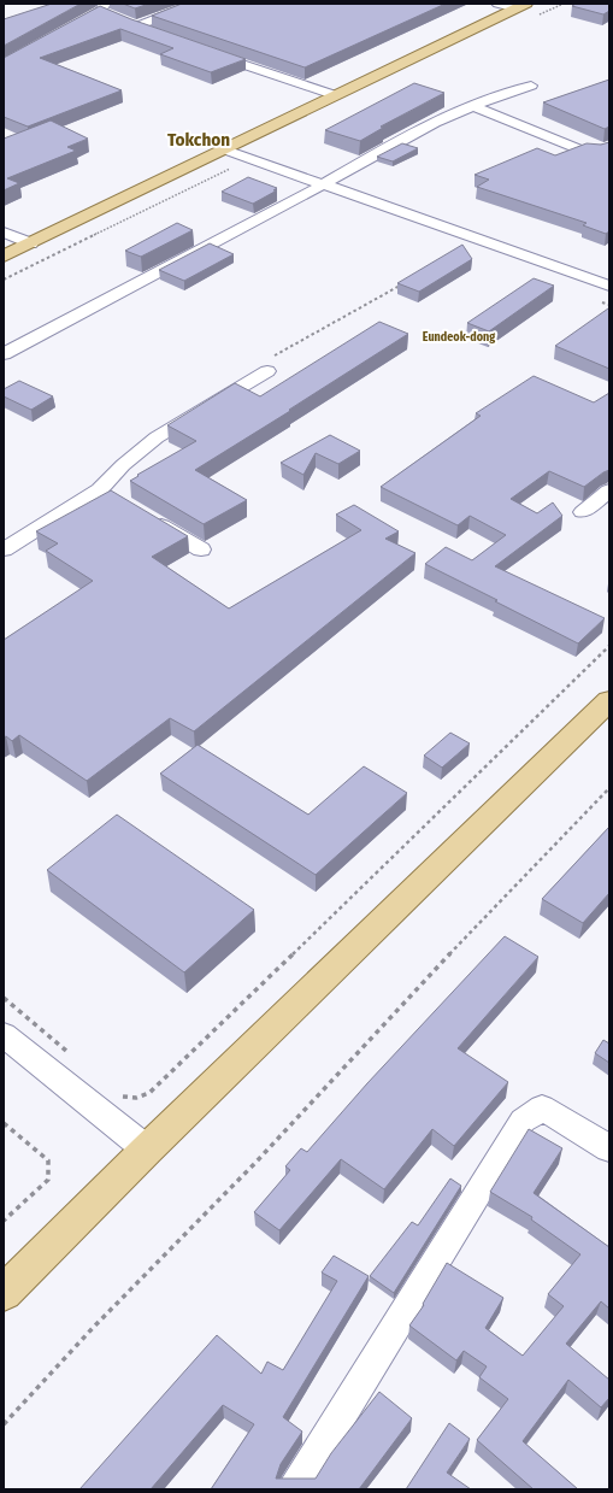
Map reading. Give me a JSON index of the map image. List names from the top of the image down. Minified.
{"districts":["Tokchon","Eundeok-dong"]}
